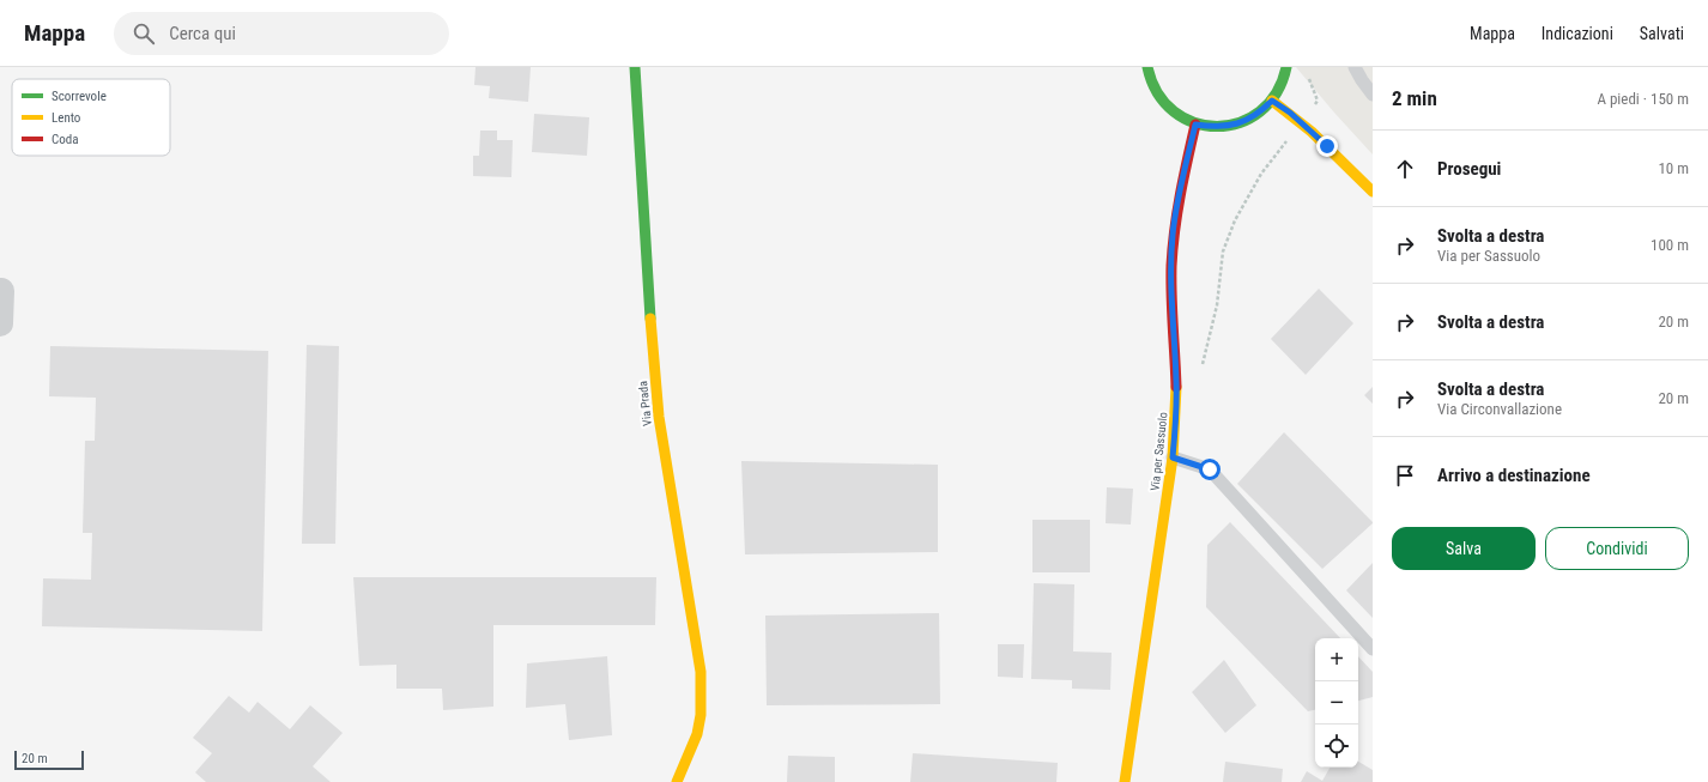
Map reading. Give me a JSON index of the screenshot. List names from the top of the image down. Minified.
{"streets":{"main road":["Via Prada","Via per Sassuolo"]},"legend":["Scorrevole","Lento","Coda"],"scale_bar":"20 m","page":{"header":"Mappa","search":"Cerca qui","nav":["Mappa","Indicazioni","Salvati"],"heading":["2 min","A piedi · 150 m"],"list":[["Prosegui","10 m"],["Svolta a destra","Via per Sassuolo","100 m"],["Svolta a destra","20 m"],["Svolta a destra","Via Circonvallazione","20 m"],"Arrivo a destinazione"],"buttons":["Salva","Condividi"],"map_buttons":["+","−"],"scale":"20 m"}}
